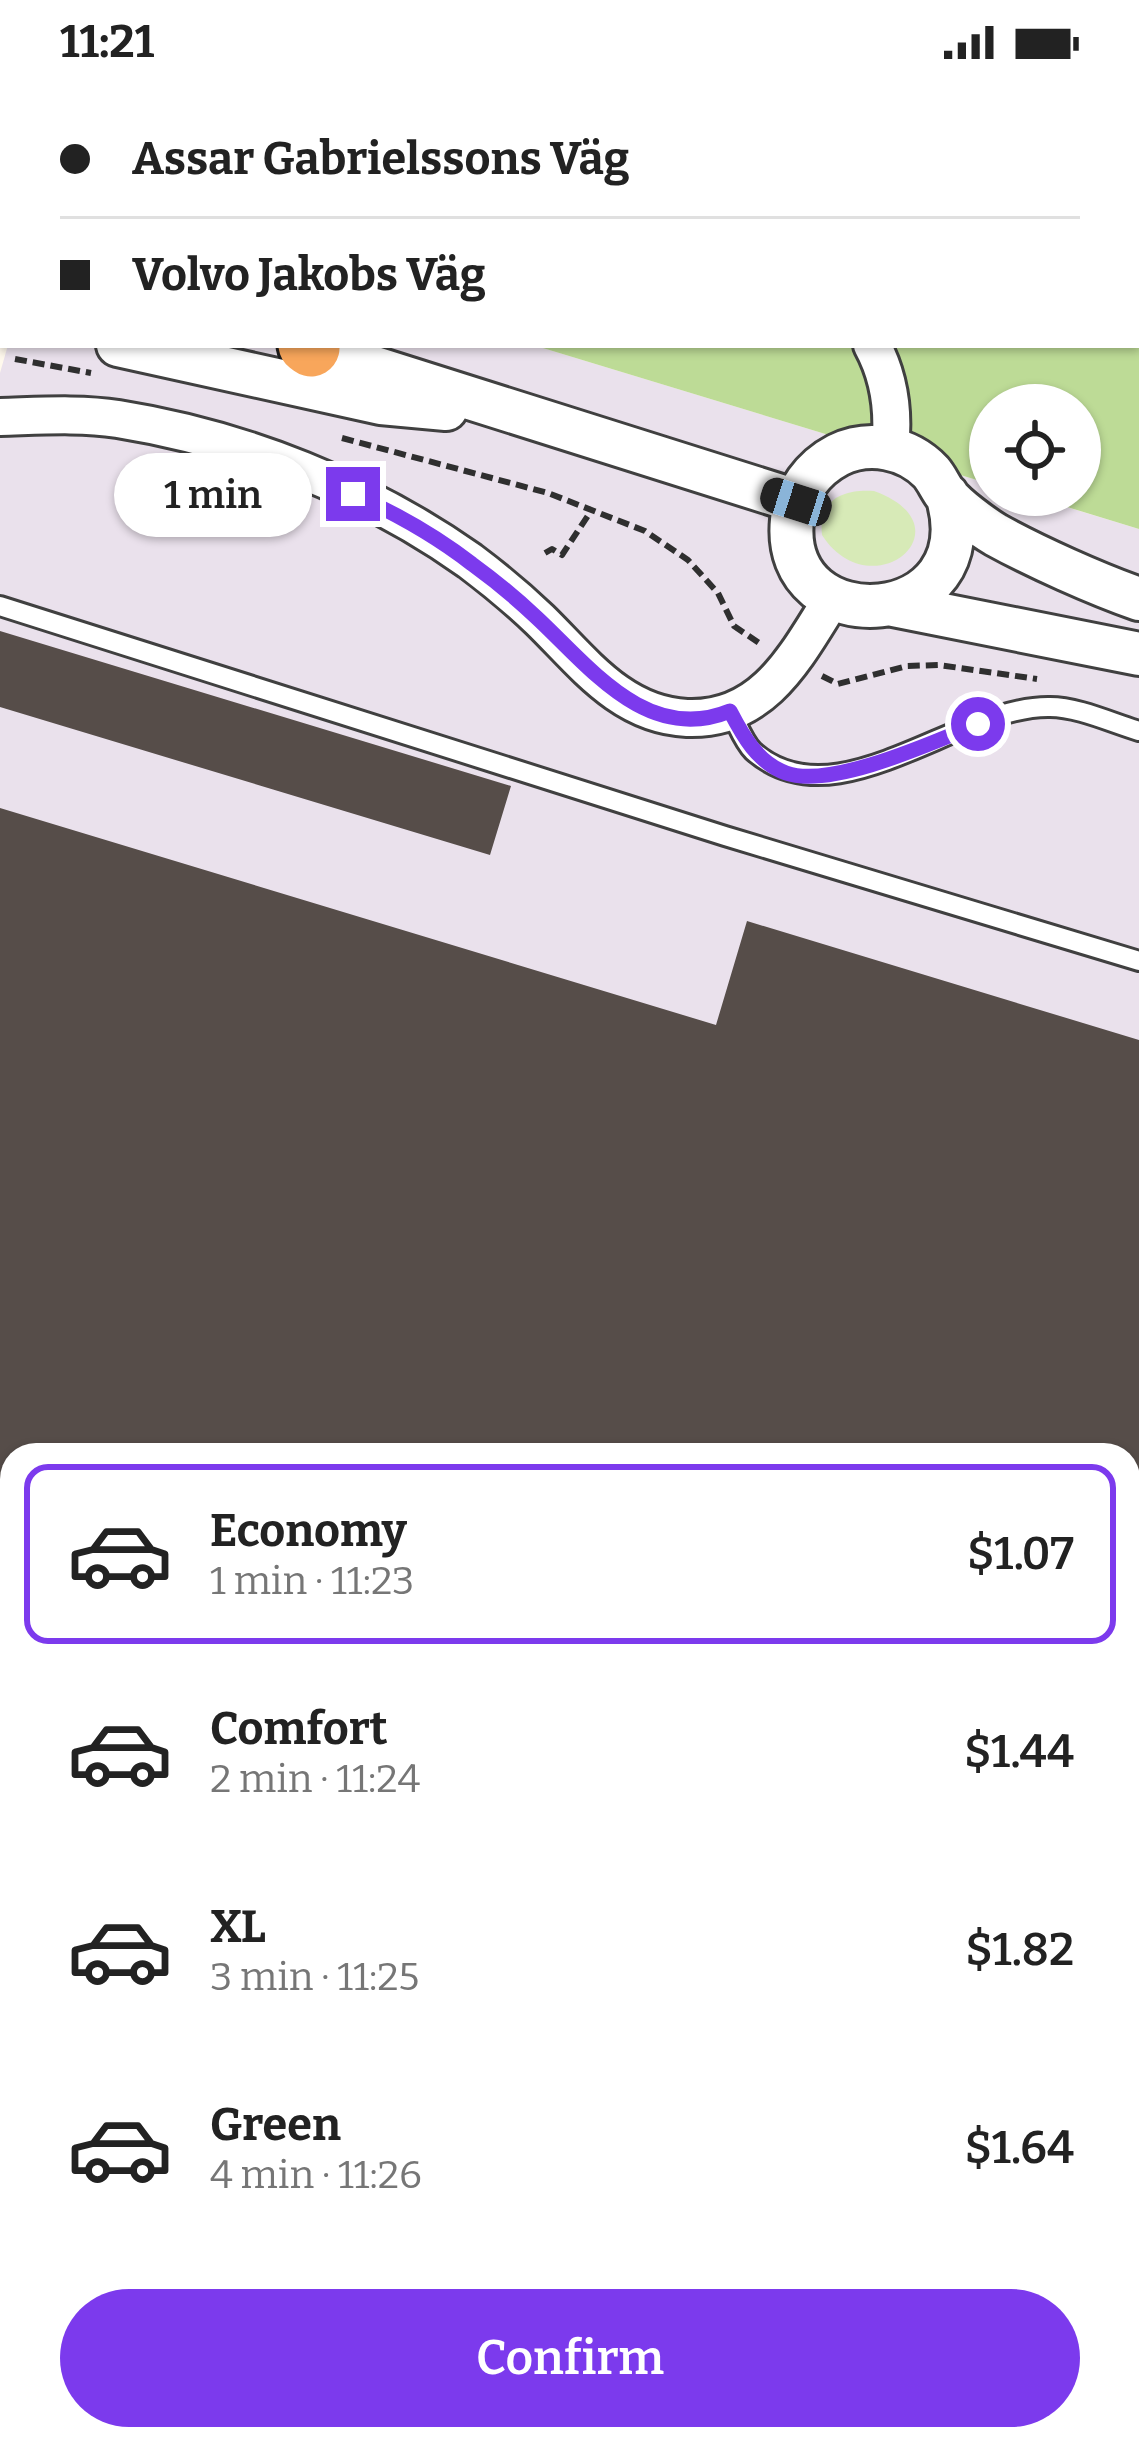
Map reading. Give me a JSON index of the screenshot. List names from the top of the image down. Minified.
{"page":{"status":"11:21","banner":["Assar Gabrielssons Väg","Volvo Jakobs Väg"],"bubble":"1 min","list":[{"name":"Economy","note":"1 min · 11:23","value":"$1.07"},{"name":"Comfort","note":"2 min · 11:24","value":"$1.44"},{"name":"XL","note":"3 min · 11:25","value":"$1.82"},{"name":"Green","note":"4 min · 11:26","value":"$1.64"}],"buttons":"Confirm"}}
